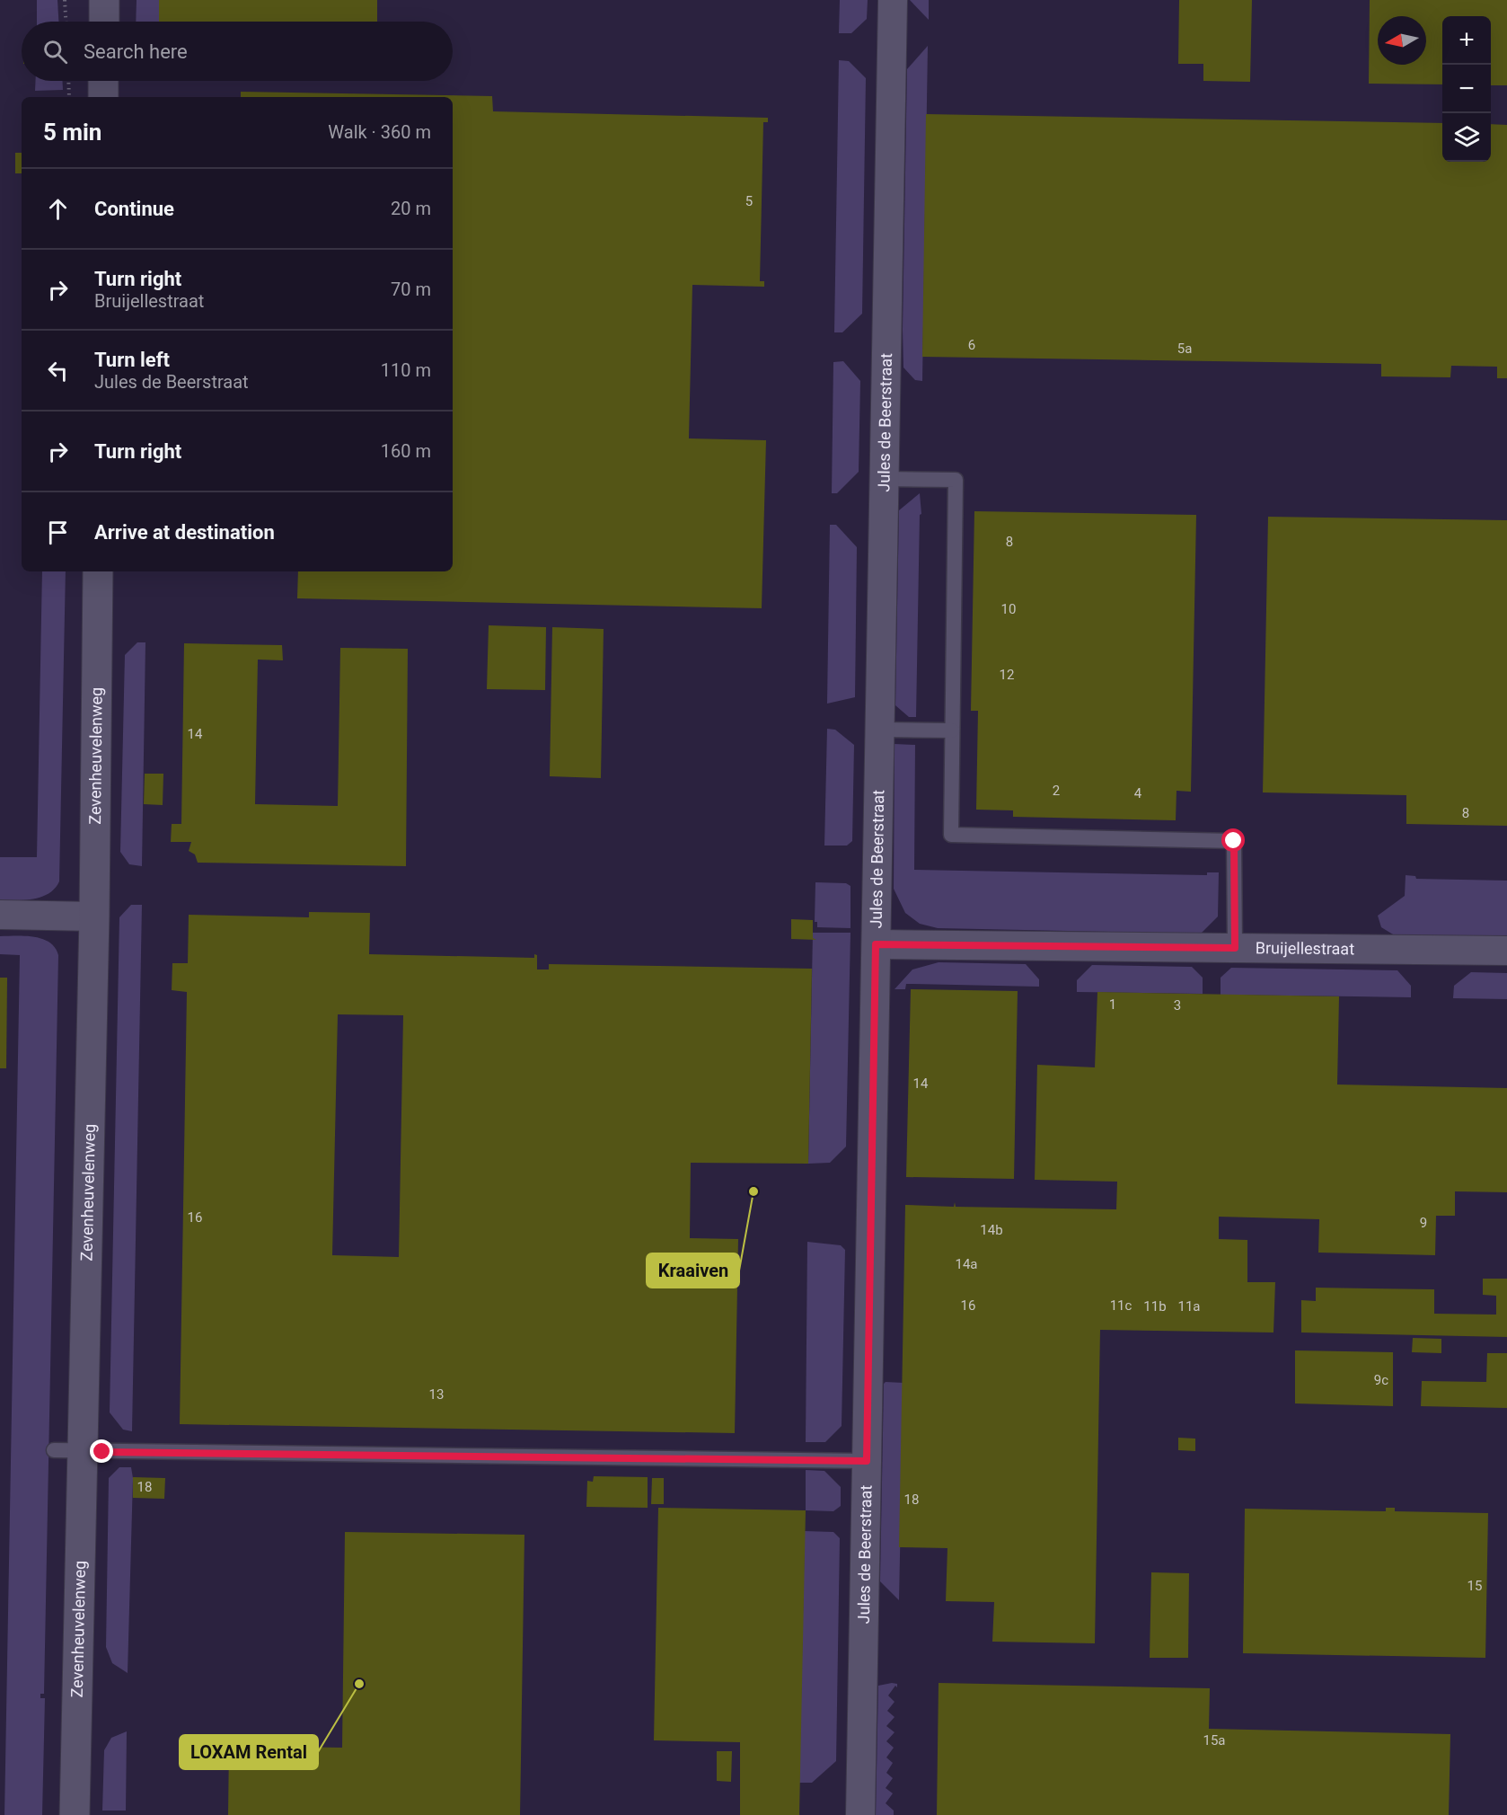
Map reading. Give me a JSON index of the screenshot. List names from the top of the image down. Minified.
{"streets":{"street":["Jules de Beerstraat","Zevenheuvelenweg","Bruijellestraat"]},"crossings":[["Jules de Beerstraat","Bruijellestraat"]],"places":["Kraaiven","LOXAM Rental"],"house_numbers":["5","6","5a","8","10","12","14","2","4","8","1","3","14","16","9","14b","14a","16","11c","11b","11a","9c","13","18","18","15","15a"],"north":"left","page":{"map_buttons":["+","−"],"search":"Search here","heading":["5 min","Walk · 360 m"],"list":[["Continue","20 m"],["Turn right","Bruijellestraat","70 m"],["Turn left","Jules de Beerstraat","110 m"],["Turn right","160 m"],"Arrive at destination"]}}
